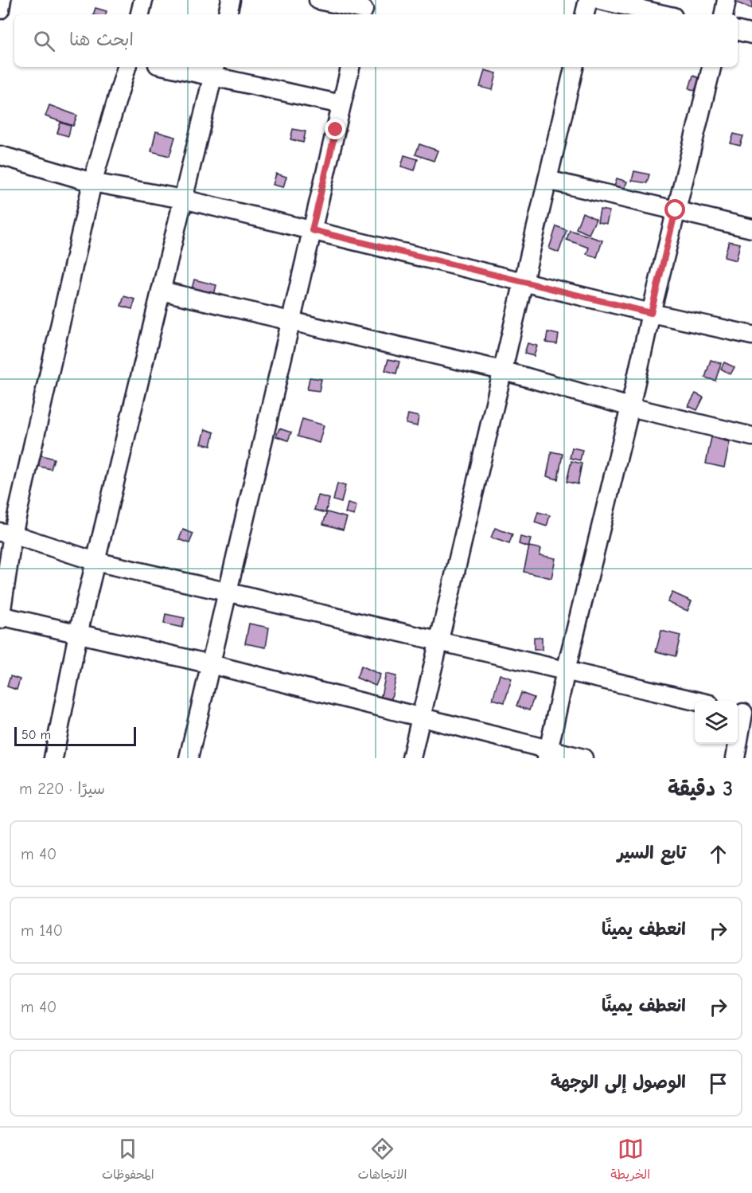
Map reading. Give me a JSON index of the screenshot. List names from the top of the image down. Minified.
{"scale_bar":"50 m","page":{"search":"ابحث هنا","scale":"50 m","heading":["3 دقيقة","سيرًا · 220 m"],"list":[["تابع السير","40 m"],["انعطف يمينًا","140 m"],["انعطف يمينًا","40 m"],"الوصول إلى الوجهة"],"nav":["الخريطة","الاتجاهات","المحفوظات"]}}
